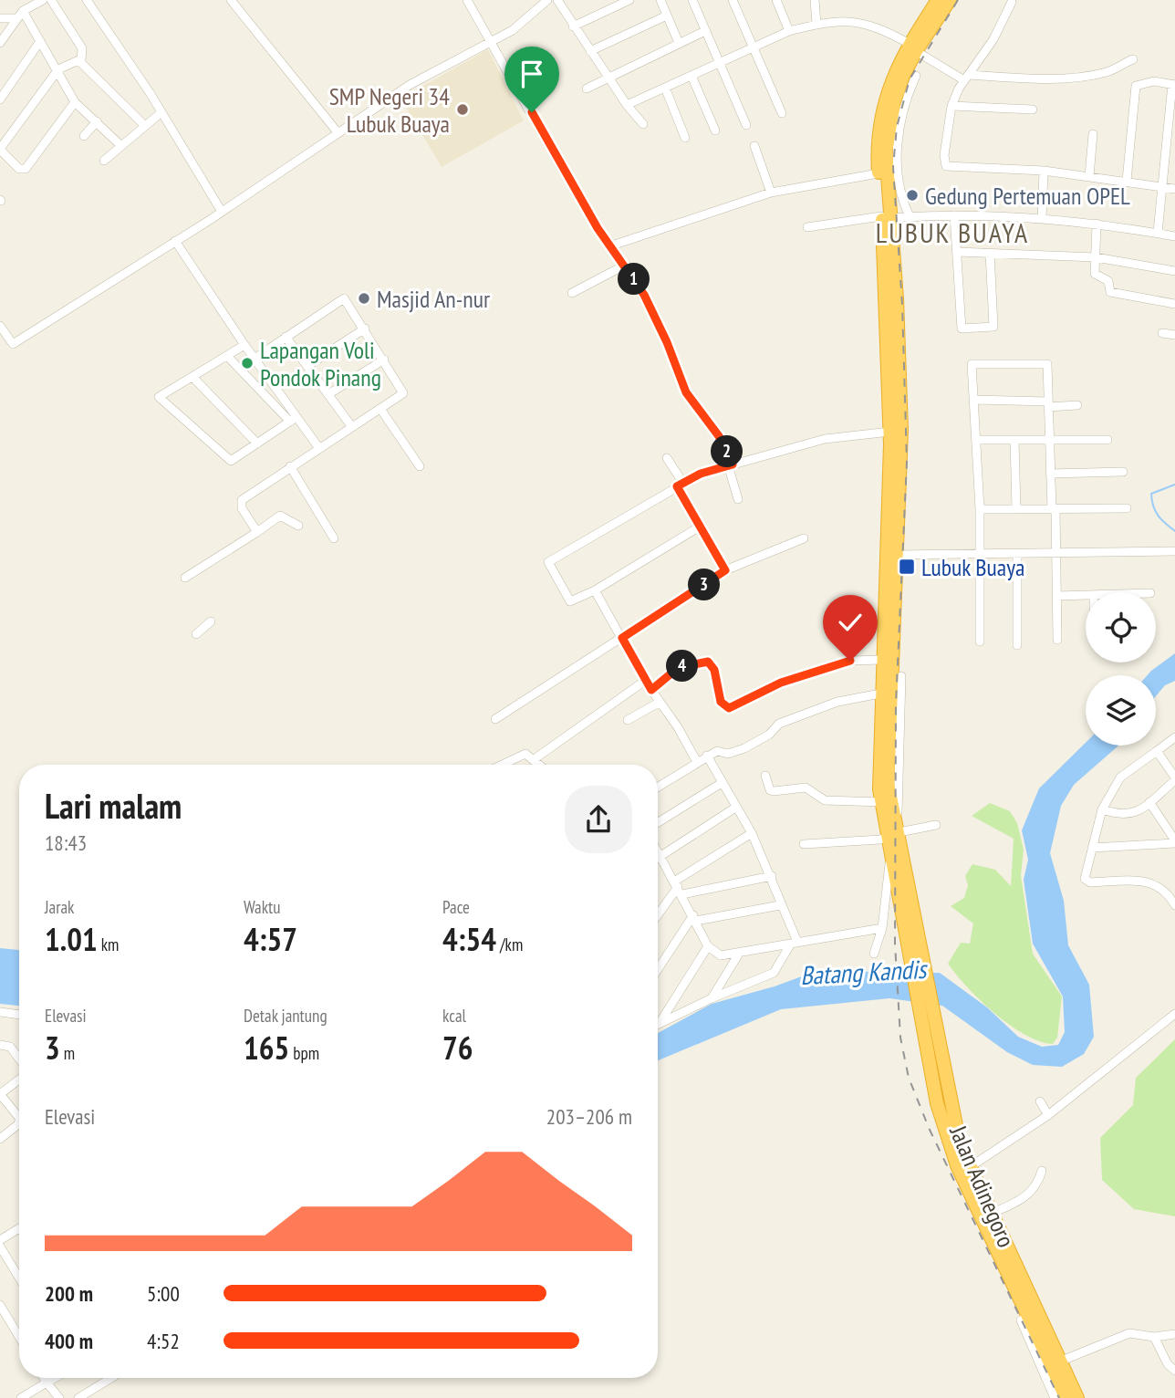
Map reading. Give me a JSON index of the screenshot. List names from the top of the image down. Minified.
{"streets":{"highway":["Jalan Adinegoro"]},"districts":["LUBUK BUAYA"],"water":["Batang Kandis"],"places":{"other":["SMP Negeri 34 Lubuk Buaya","Gedung Pertemuan OPEL","Masjid An-nur","Lapangan Voli Pondok Pinang"],"transit":["Lubuk Buaya"]},"page":{"pins":["1","2","3","4"],"heading":["Lari malam","18:43"],"stats":[["Jarak","1.01 km"],["Waktu","4:57"],["Pace","4:54 /km"],["Elevasi","3 m"],["Detak jantung","165 bpm"],["kcal","76"]],"chart":["Elevasi","203–206 m"],"list":[{"name":"200 m","note":"5:00"},{"name":"400 m","note":"4:52"}]}}
